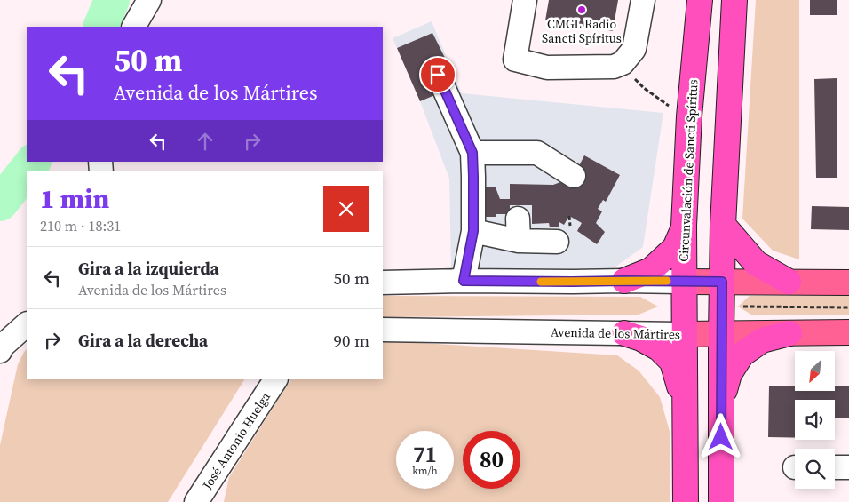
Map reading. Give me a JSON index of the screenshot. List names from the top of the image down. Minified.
{"streets":{"highway":["Circunvalación de Sancti Spíritus"],"main road":["Avenida de los Mártires"],"street":["José Antonio Huelga"]},"crossings":[["Circunvalación de Sancti Spíritus","Avenida de los Mártires"]],"places":["CMGL Radio Sancti Spíritus"],"north":"bottom left","page":{"turn":["50 m","Avenida de los Mártires"],"heading":["1 min","210 m · 18:31"],"list":[{"name":"Gira a la izquierda","note":"Avenida de los Mártires","value":"50 m"},{"name":"Gira a la derecha","value":"90 m"}],"speed":"71 km/h","limit":"80"}}
